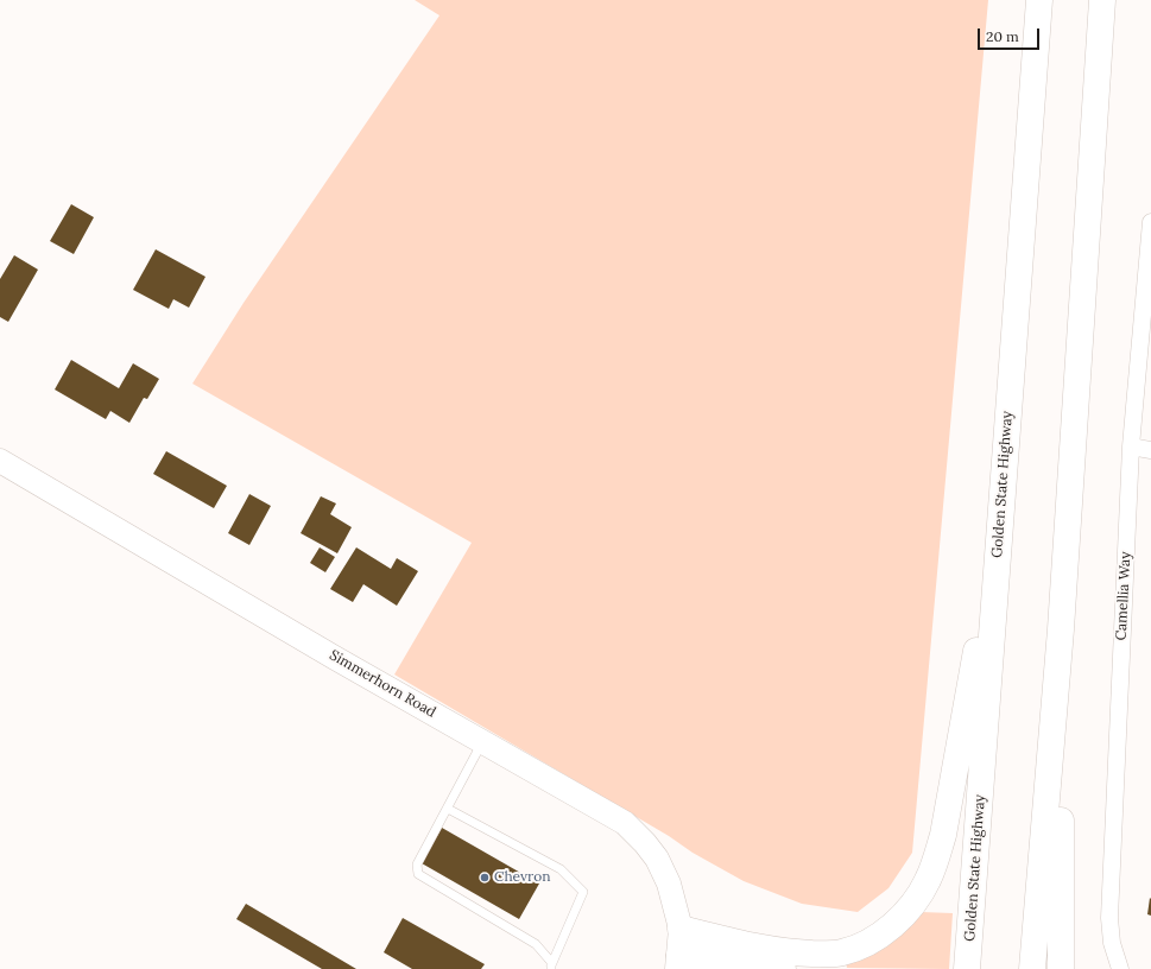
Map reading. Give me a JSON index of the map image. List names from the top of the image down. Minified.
{"streets":{"highway":["Golden State Highway"],"street":["Camellia Way","Simmerhorn Road"]},"places":["Chevron"],"scale_bar":"20 m"}
